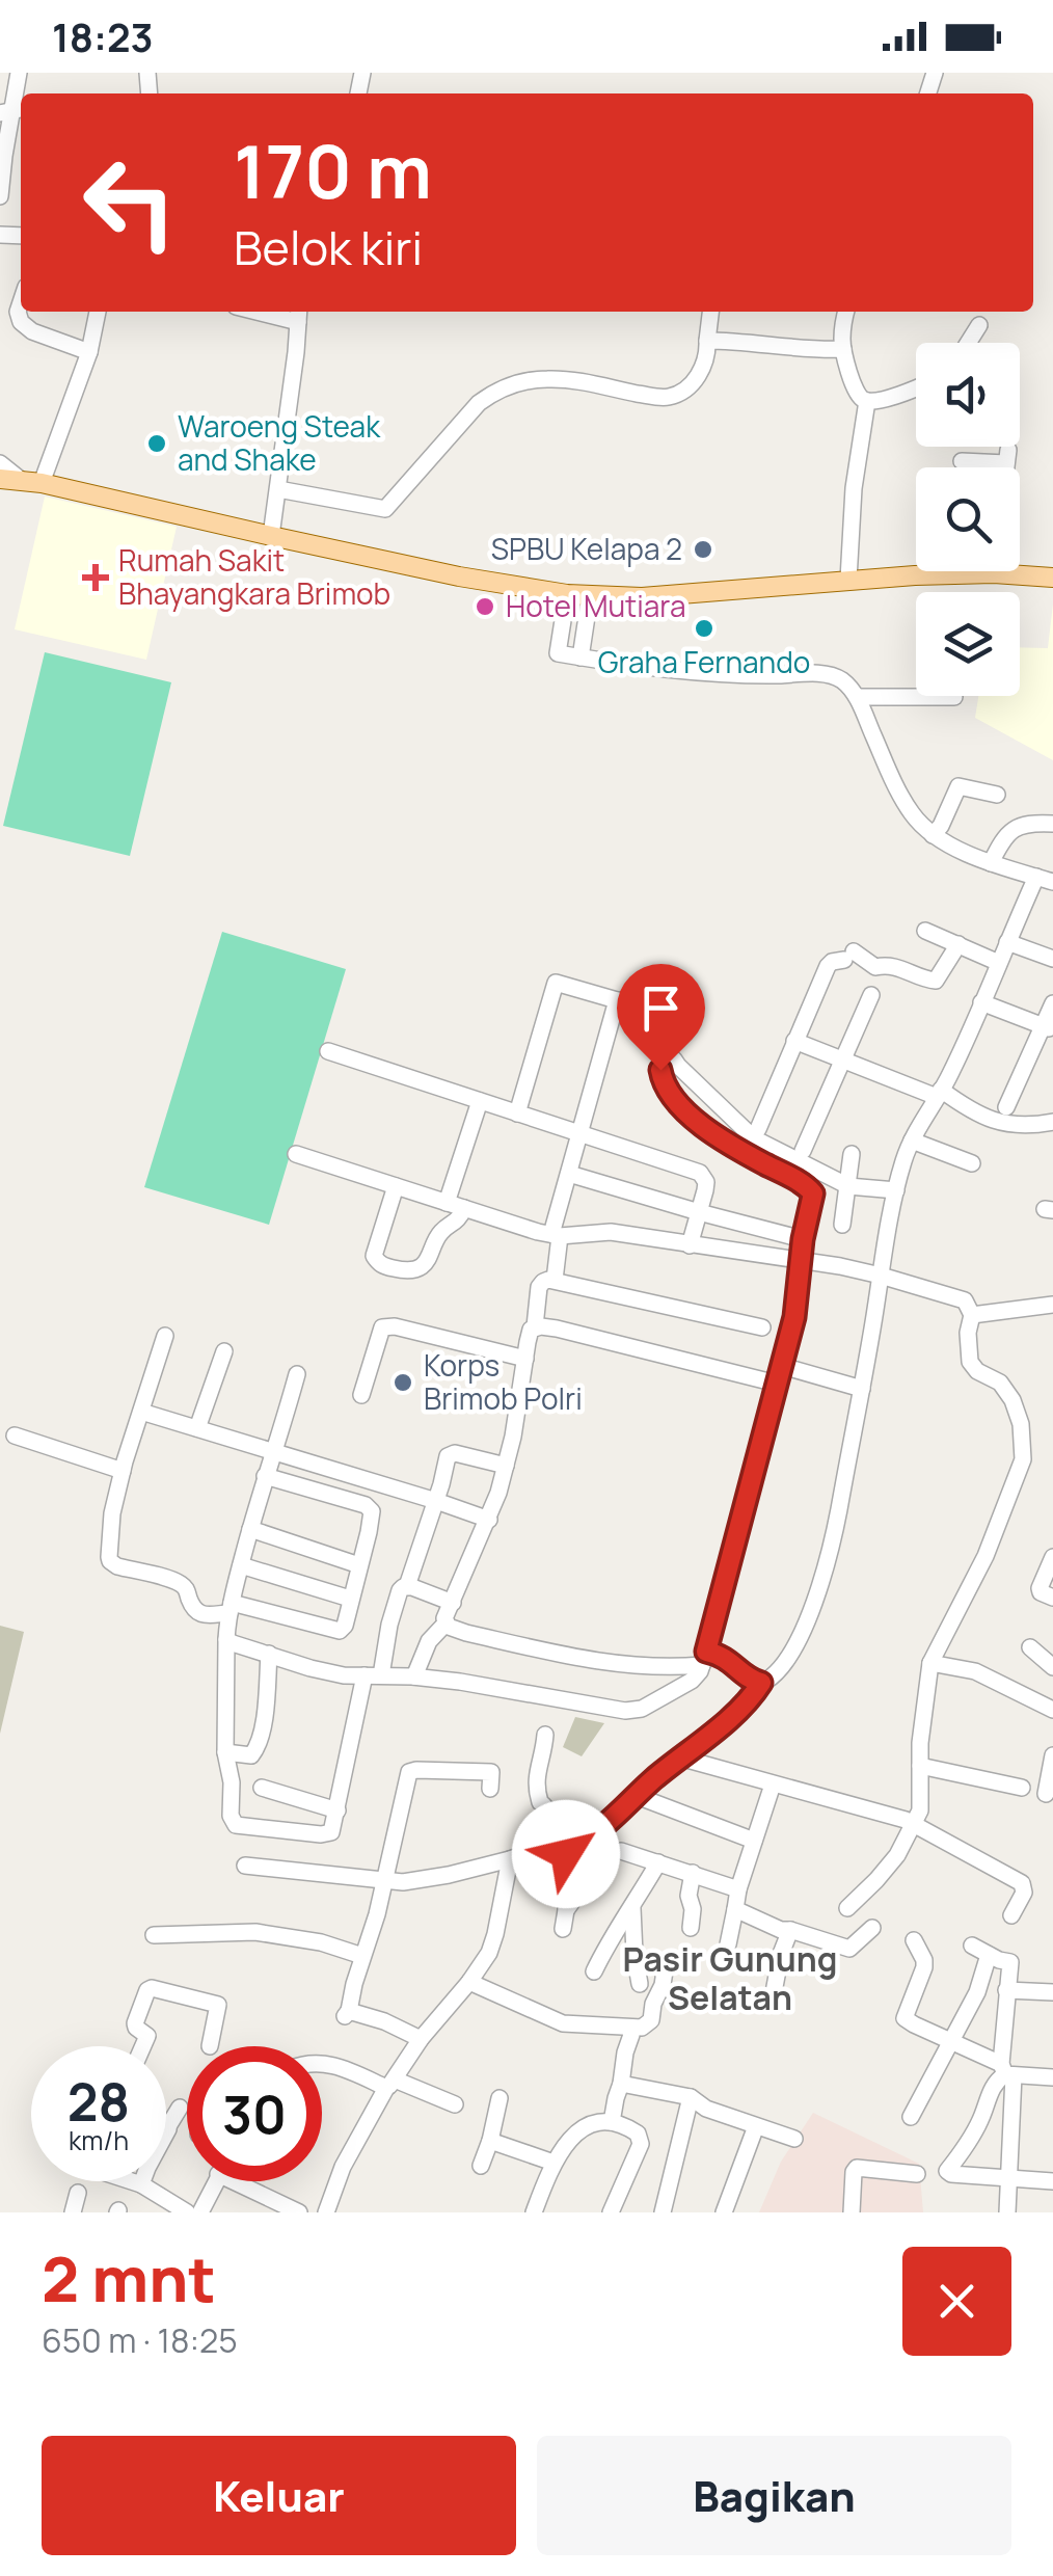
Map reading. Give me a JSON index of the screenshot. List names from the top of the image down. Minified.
{"districts":["Pasir Gunung Selatan"],"places":{"other":["Waroeng Steak and Shake","SPBU Kelapa 2","Hotel Mutiara","Graha Fernando","Korps Brimob Polri"],"health":["Rumah Sakit Bhayangkara Brimob"]},"page":{"status":"18:23","turn":["170 m","Belok kiri"],"speed":"28 km/h","limit":"30","heading":["2 mnt","650 m · 18:25"],"buttons":["Keluar","Bagikan"]}}
